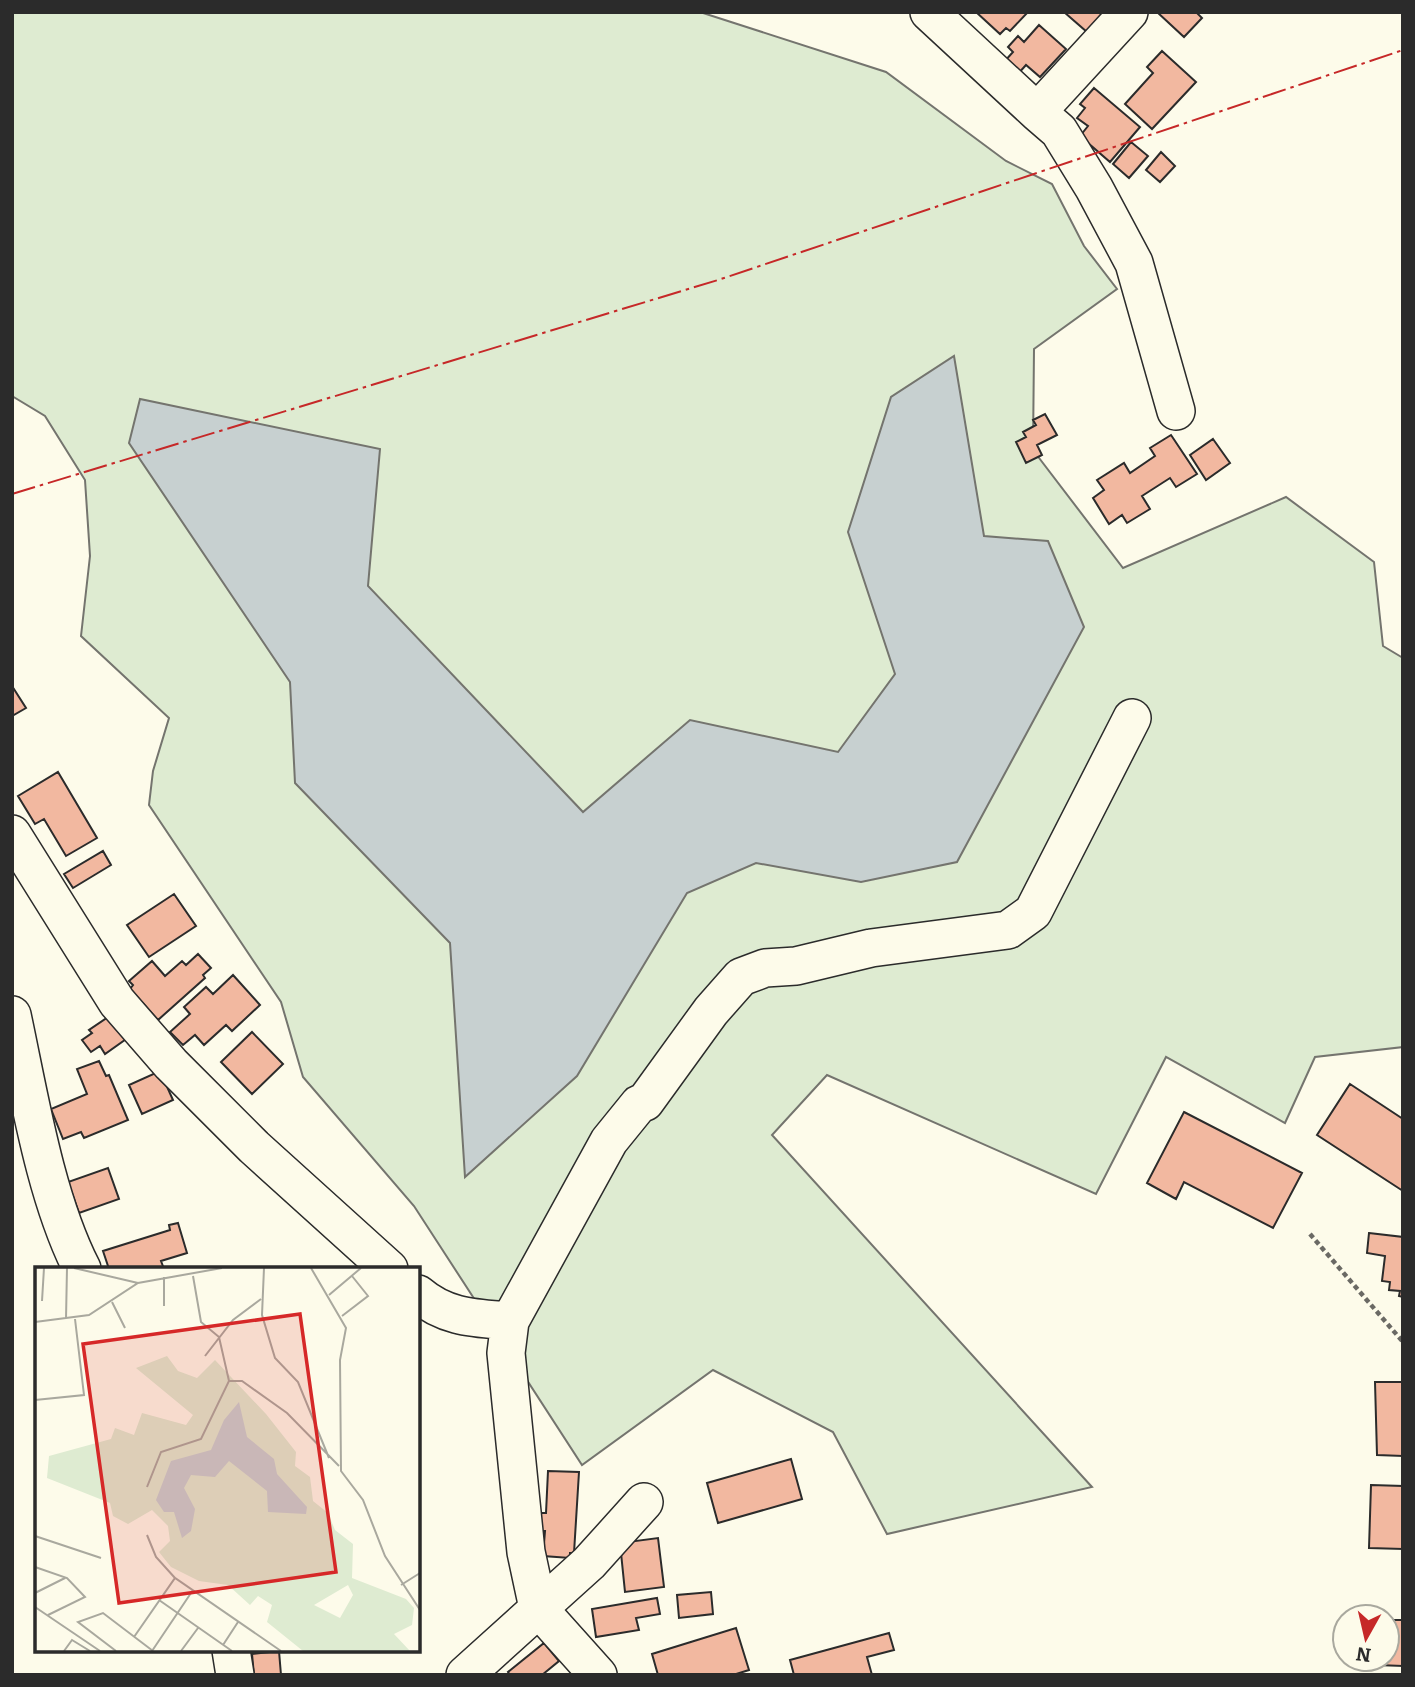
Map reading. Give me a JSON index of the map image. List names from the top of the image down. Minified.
{"north":"bottom"}
